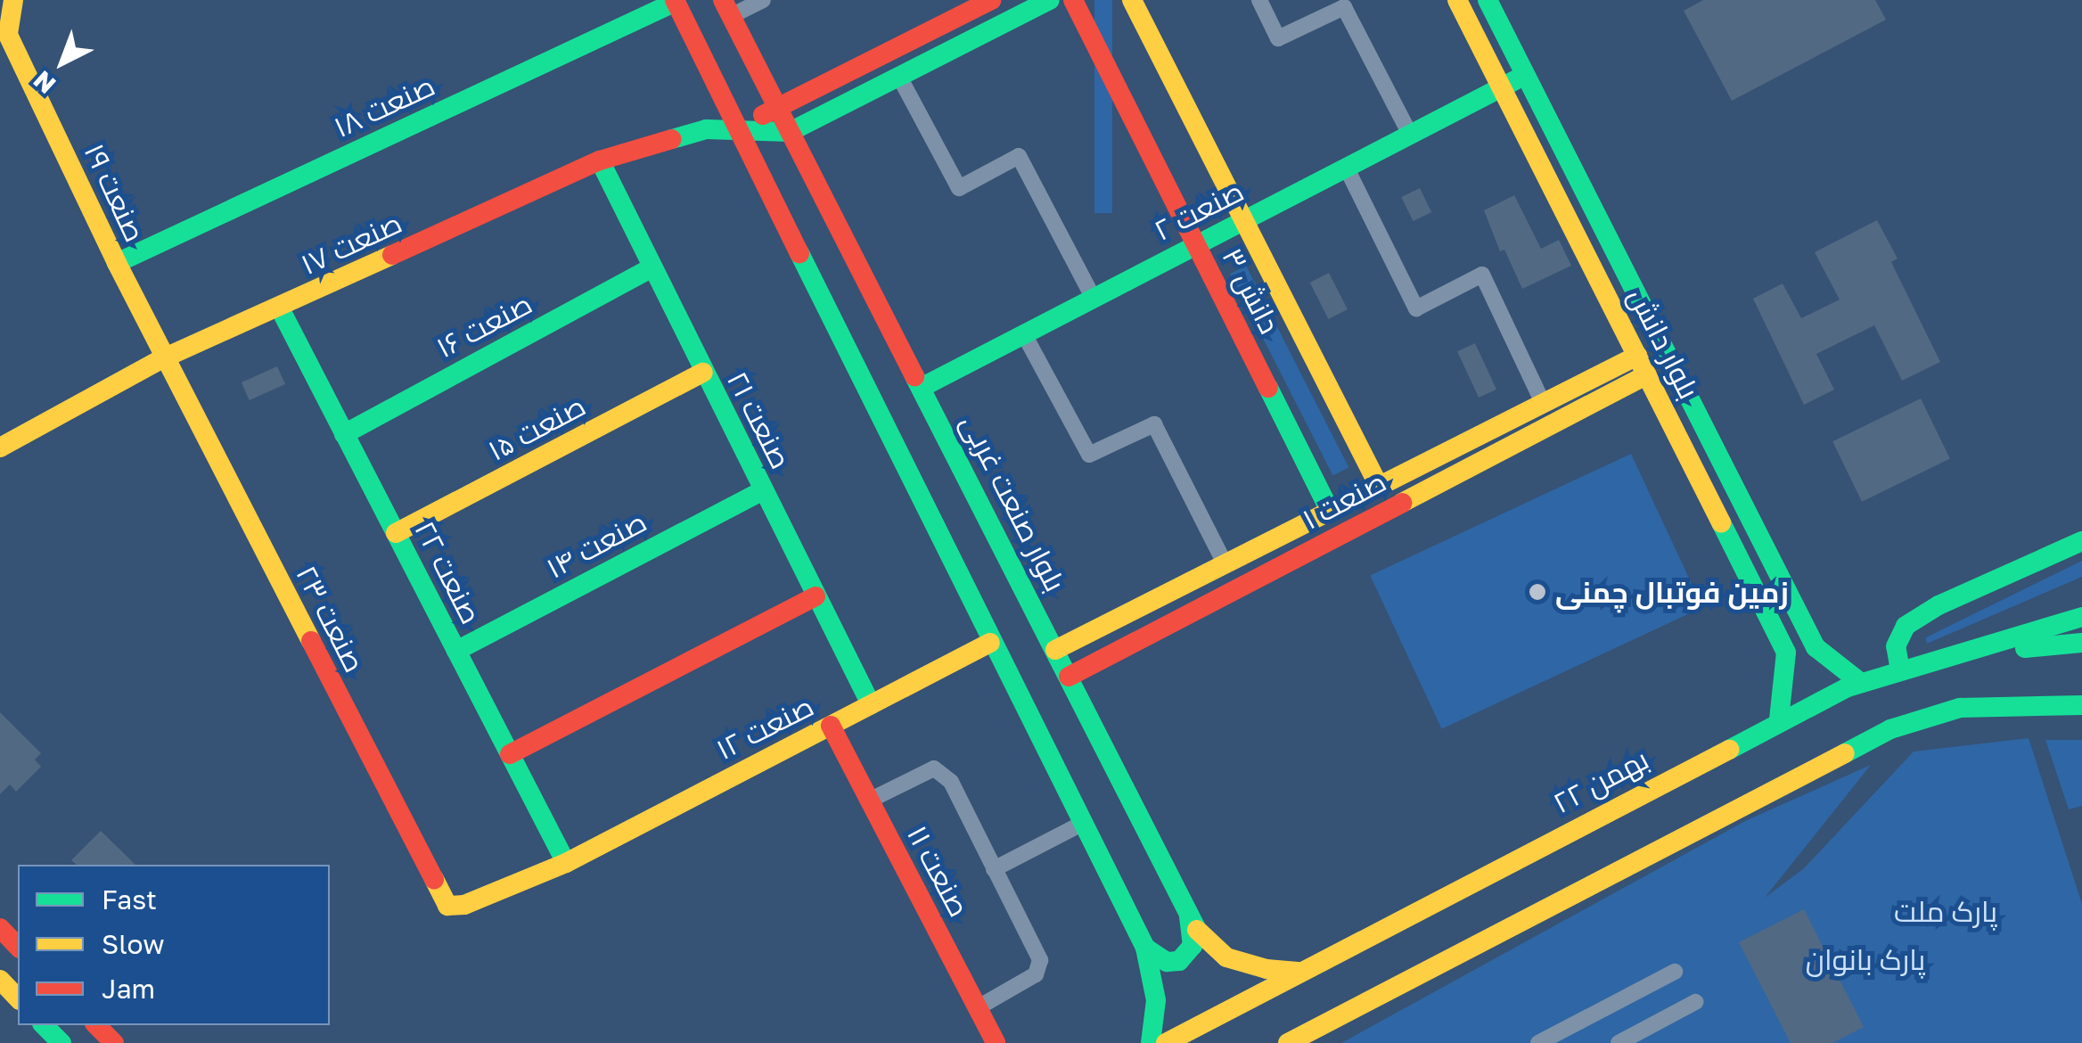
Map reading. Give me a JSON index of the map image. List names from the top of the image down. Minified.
{"streets":{"main road":["صنعت ۱۸","صنعت ۱۹","صنعت ۲","صنعت ۱۷","دانش ۳","صنعت ۱۶","بلوار دانش","صنعت ۲۱","صنعت ۱۵","صنعت ۱","بلوار صنعت غربی","صنعت ۱۴","صنعت ۲۲","صنعت ۲۳","صنعت ۱۲","۲۲ بهمن","صنعت ۱۱"]},"crossings":[["صنعت ۱۸","صنعت ۱۹"],["صنعت ۱۹","صنعت ۱۷"],["صنعت ۱۹","صنعت ۲۳"],["صنعت ۲","دانش ۳"],["صنعت ۲","بلوار دانش"],["صنعت ۲","بلوار صنعت غربی"],["صنعت ۱۷","صنعت ۲۱"],["صنعت ۱۷","بلوار صنعت غربی"],["صنعت ۱۷","صنعت ۲۲"],["صنعت ۱۷","صنعت ۲۳"],["دانش ۳","صنعت ۱"],["صنعت ۱۶","صنعت ۲۱"],["صنعت ۱۶","صنعت ۲۲"],["بلوار دانش","صنعت ۱"],["بلوار دانش","۲۲ بهمن"],["صنعت ۲۱","صنعت ۱۵"],["صنعت ۲۱","صنعت ۱۴"],["صنعت ۲۱","صنعت ۱۲"],["صنعت ۱۵","صنعت ۲۲"],["صنعت ۱","بلوار صنعت غربی"],["بلوار صنعت غربی","۲۲ بهمن"],["صنعت ۱۴","صنعت ۲۲"],["صنعت ۲۲","صنعت ۱۲"],["صنعت ۲۳","صنعت ۱۲"],["صنعت ۱۲","صنعت ۱۱"]],"parks":["پارک ملت","پارک بانوان"],"places":["زمین فوتبال چمنی"],"legend":["Fast","Slow","Jam"],"north":"bottom left"}
